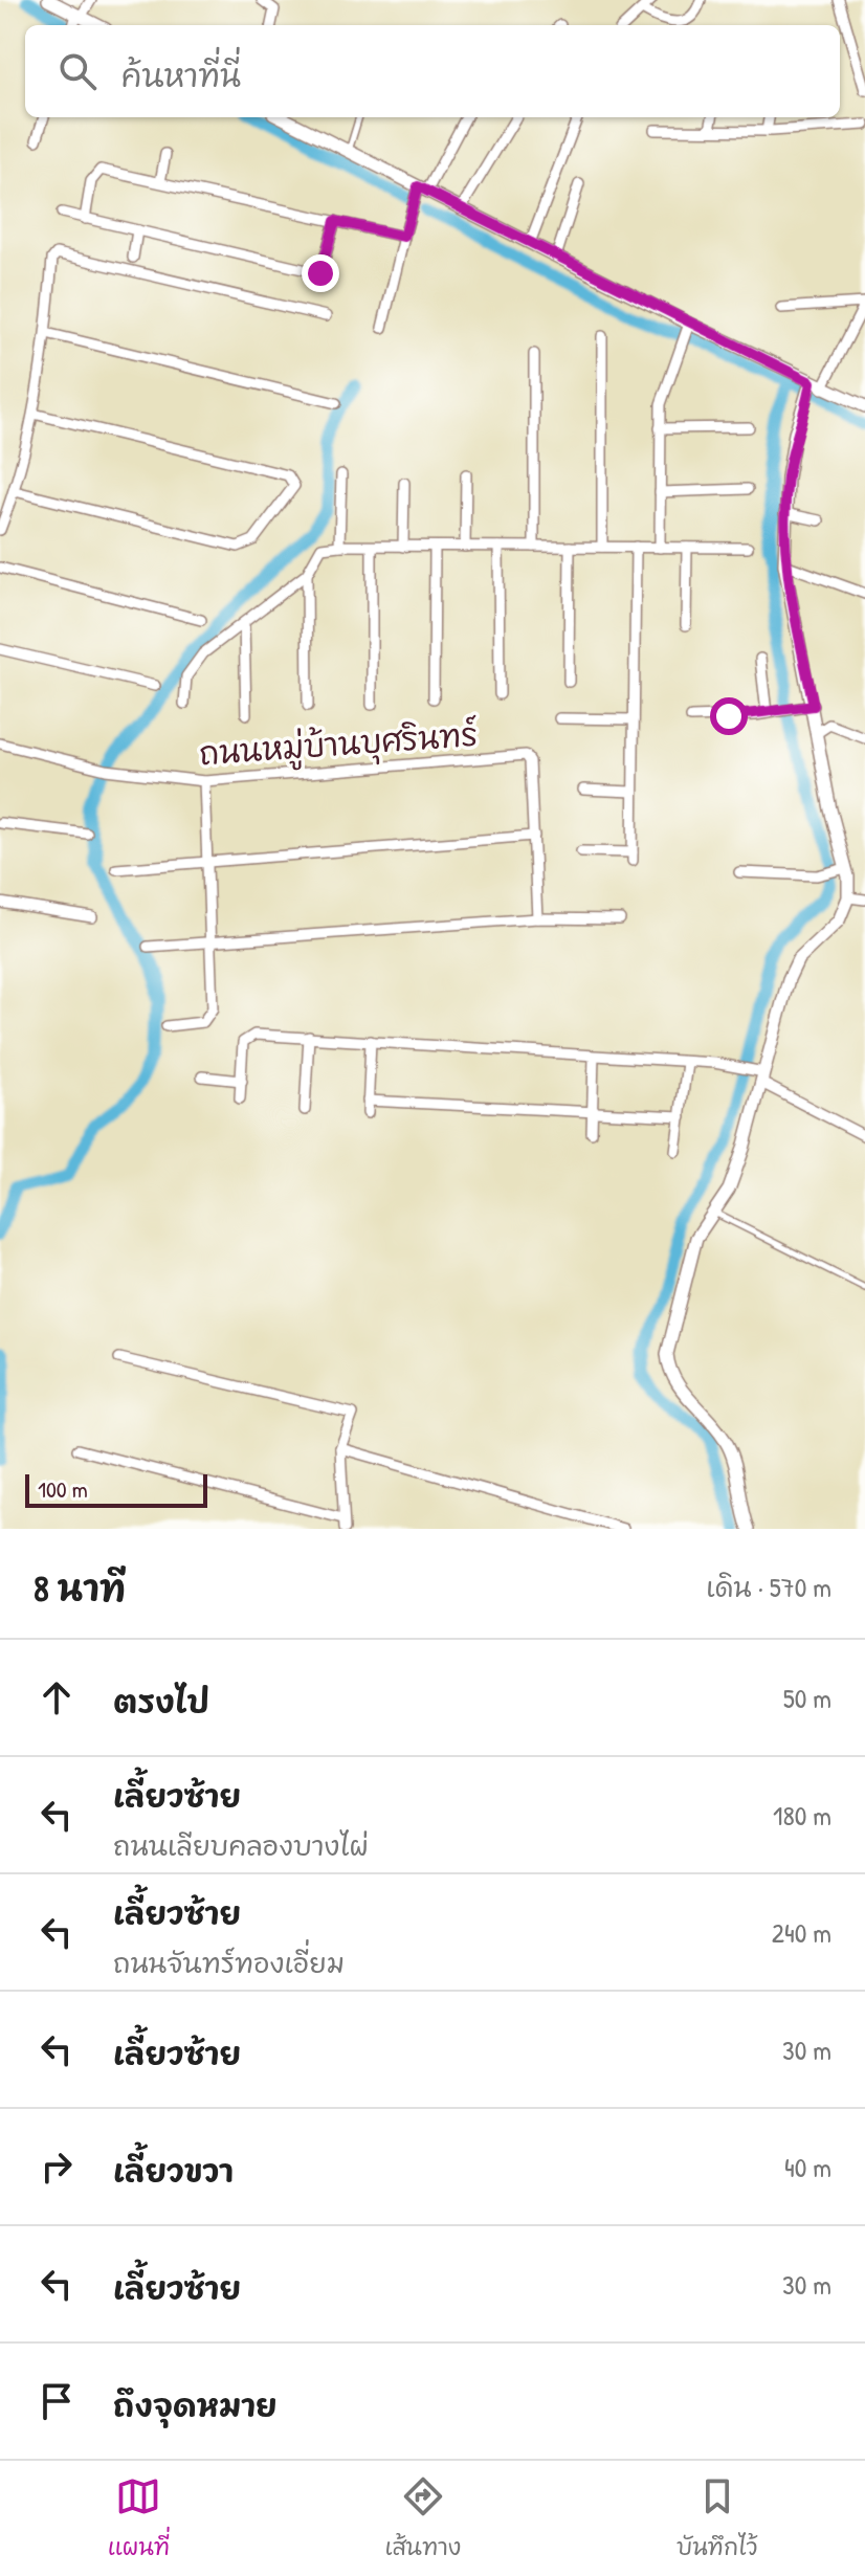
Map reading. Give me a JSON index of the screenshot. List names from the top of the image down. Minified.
{"streets":{"street":["ถนนหมู่บ้านบุศรินทร์"]},"scale_bar":"100 m","page":{"search":"ค้นหาที่นี่","scale":"100 m","heading":["8 นาที","เดิน · 570 m"],"list":[["ตรงไป","50 m"],["เลี้ยวซ้าย","ถนนเลียบคลองบางไผ่","180 m"],["เลี้ยวซ้าย","ถนนจันทร์ทองเอี่ยม","240 m"],["เลี้ยวซ้าย","30 m"],["เลี้ยวขวา","40 m"],["เลี้ยวซ้าย","30 m"],"ถึงจุดหมาย"],"nav":["แผนที่","เส้นทาง","บันทึกไว้"]}}
